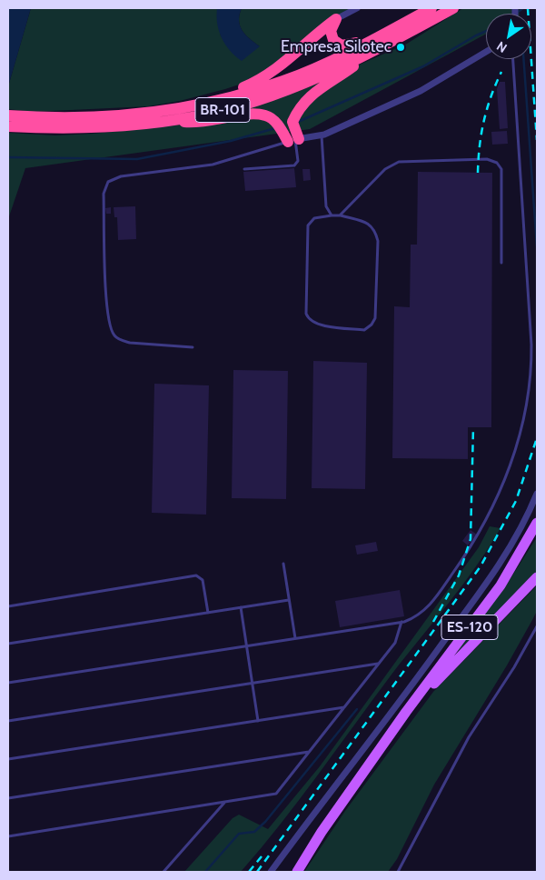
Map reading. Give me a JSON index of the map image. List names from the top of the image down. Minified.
{"streets":{"highway":["BR-101"],"main road":["ES-120"]},"places":["Empresa Silotec"],"north":"bottom left"}
